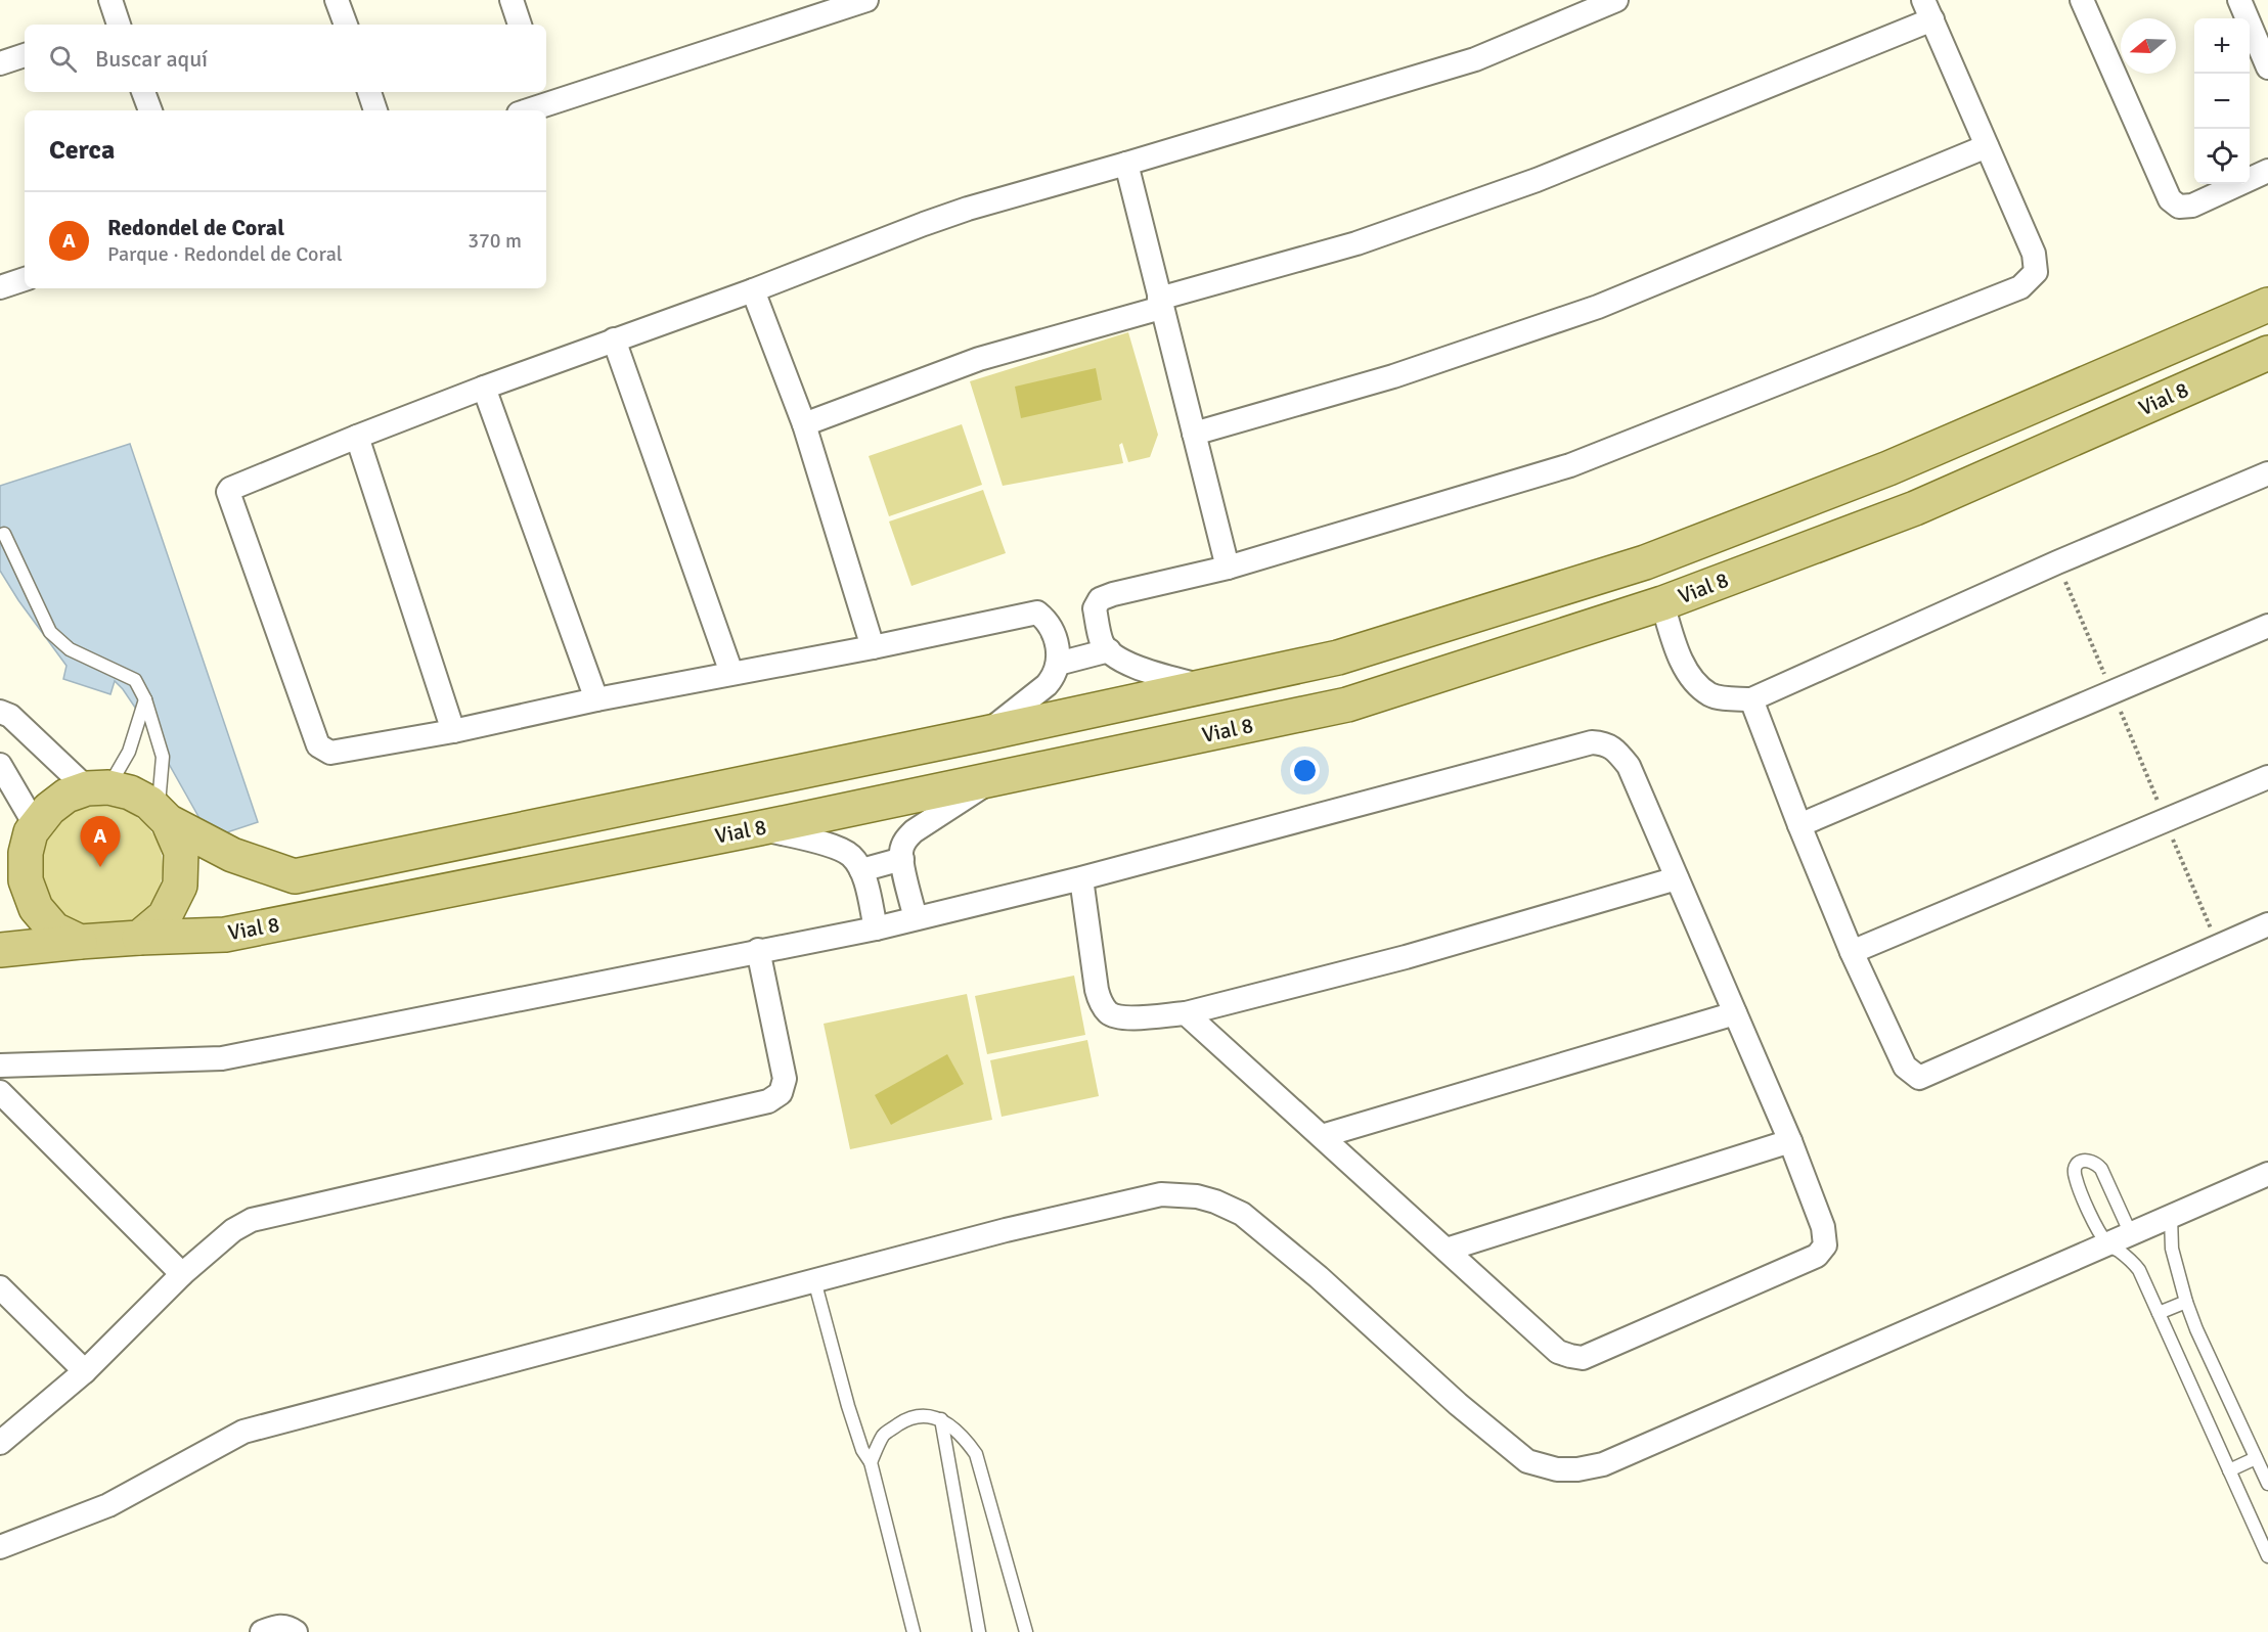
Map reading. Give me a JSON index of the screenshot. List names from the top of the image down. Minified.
{"streets":{"main road":["Vial 8"]},"north":"left","page":{"map_buttons":["+","−"],"search":"Buscar aquí","heading":"Cerca","list":[{"mark":"A","name":"Redondel de Coral","note":"Parque · Redondel de Coral","value":"370 m"}],"pins":"A"}}
